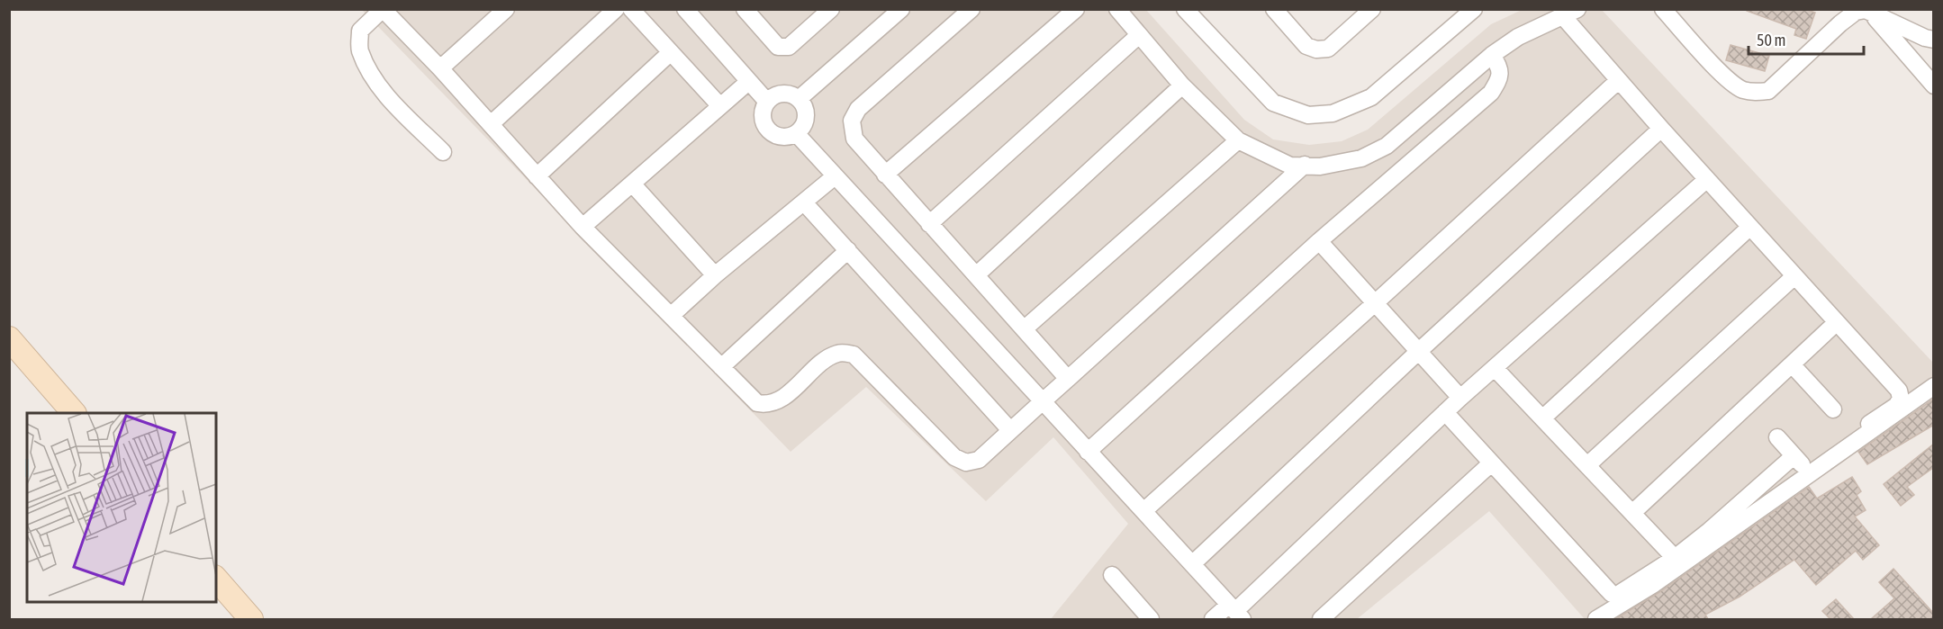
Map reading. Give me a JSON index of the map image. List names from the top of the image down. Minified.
{"scale_bar":"50 m"}
